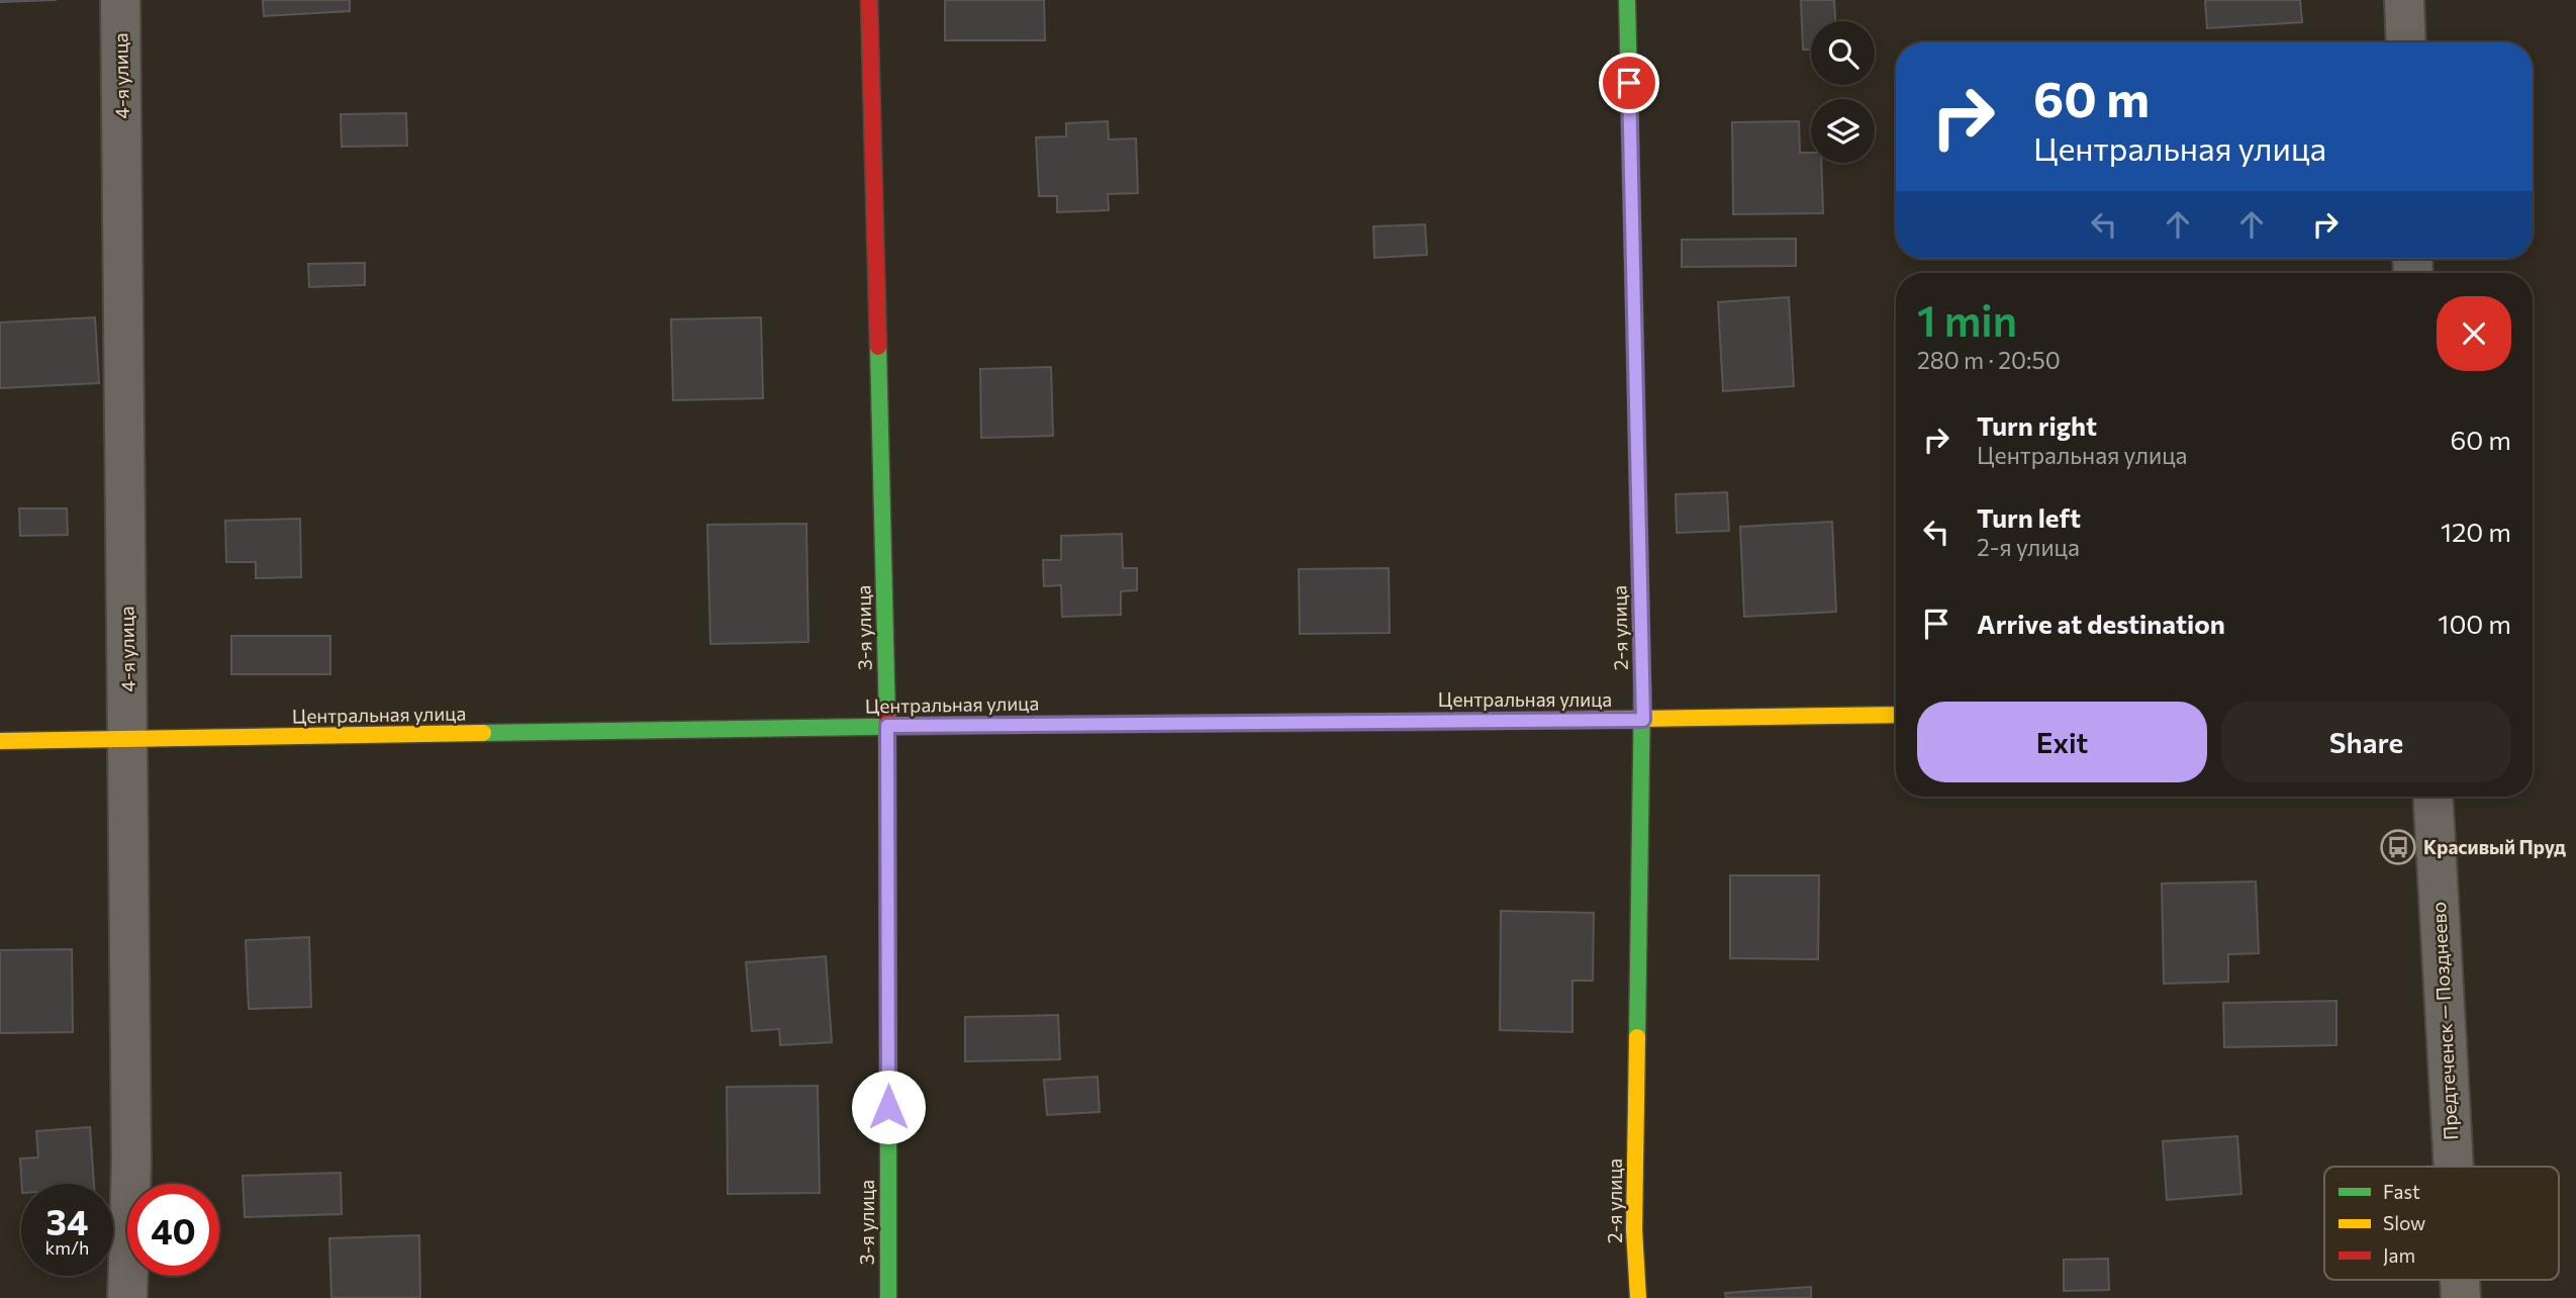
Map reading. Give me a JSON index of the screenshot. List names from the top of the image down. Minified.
{"streets":{"street":["4-я улица","3-я улица","2-я улица","Центральная улица","Предтеченск — Позднеево"]},"crossings":[["4-я улица","Центральная улица"],["3-я улица","Центральная улица"],["2-я улица","Центральная улица"]],"places":{"bus stop":["Красивый Пруд"]},"legend":["Fast","Slow","Jam"],"page":{"turn":["60 m","Центральная улица"],"heading":["1 min","280 m · 20:50"],"list":[{"name":"Turn right","note":"Центральная улица","value":"60 m"},{"name":"Turn left","note":"2-я улица","value":"120 m"},{"name":"Arrive at destination","value":"100 m"}],"buttons":["Exit","Share"],"speed":"34 km/h","limit":"40"}}
